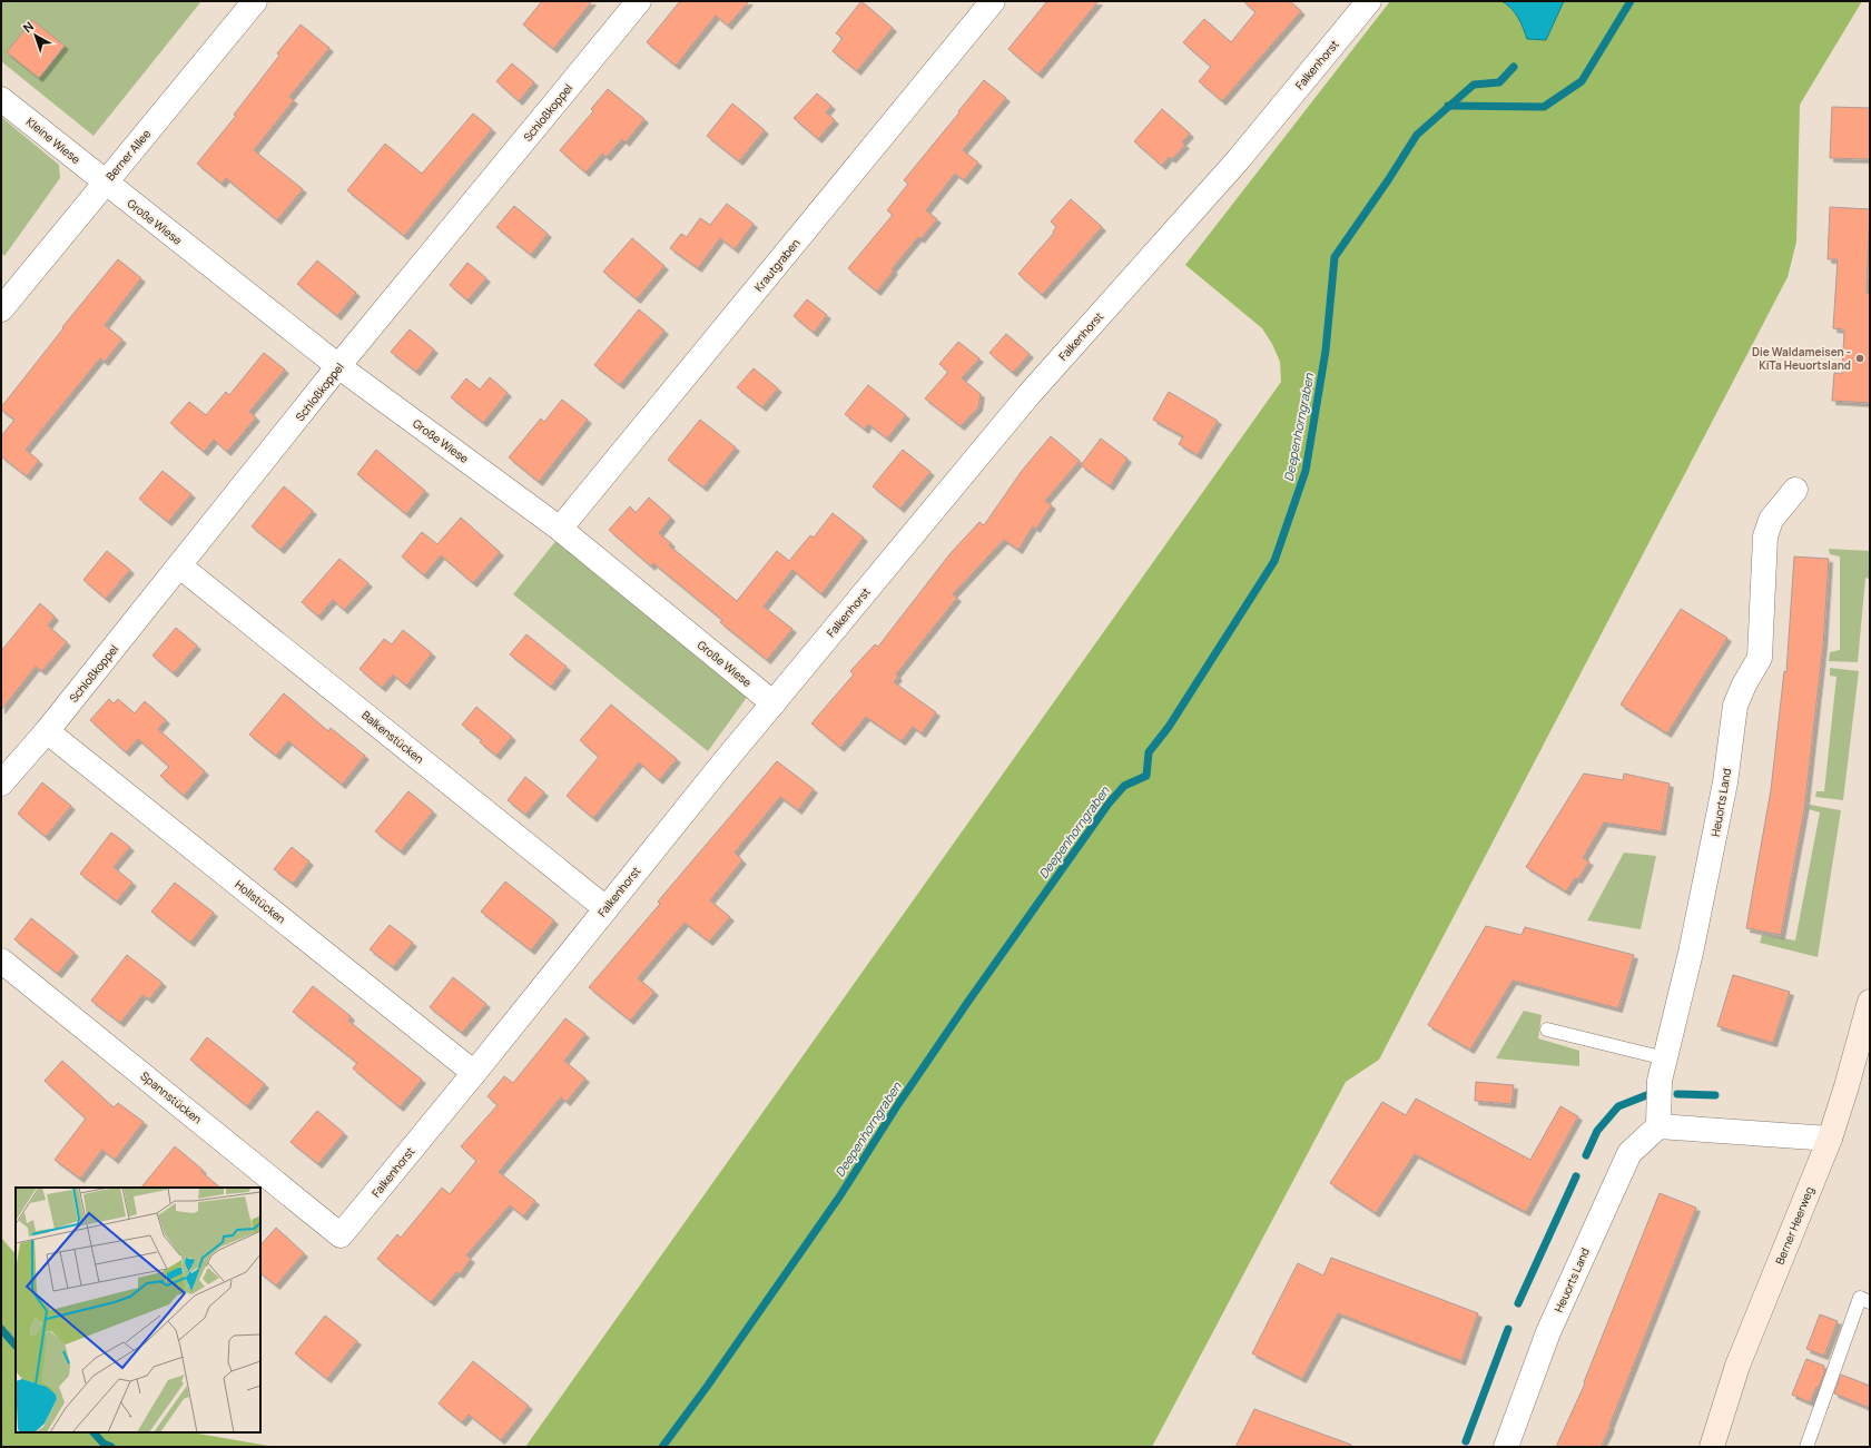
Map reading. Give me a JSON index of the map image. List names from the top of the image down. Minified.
{"streets":{"main road":["Berner Heerweg"],"street":["Falkenhorst","Schloßkoppel","Kleine Wiese","Berner Allee","Große Wiese","Krautgraben","Balkenstücken","Heuorts Land","Hollstücken","Spannstücken"]},"crossings":[["Falkenhorst","Große Wiese"],["Falkenhorst","Balkenstücken"],["Falkenhorst","Hollstücken"],["Falkenhorst","Spannstücken"],["Schloßkoppel","Große Wiese"],["Schloßkoppel","Balkenstücken"],["Schloßkoppel","Hollstücken"],["Kleine Wiese","Berner Allee"],["Kleine Wiese","Große Wiese"],["Berner Allee","Große Wiese"],["Große Wiese","Krautgraben"]],"water":["Deepenhorngraben"],"places":["Die Waldameisen - KiTa Heuortsland"],"north":"top left"}
